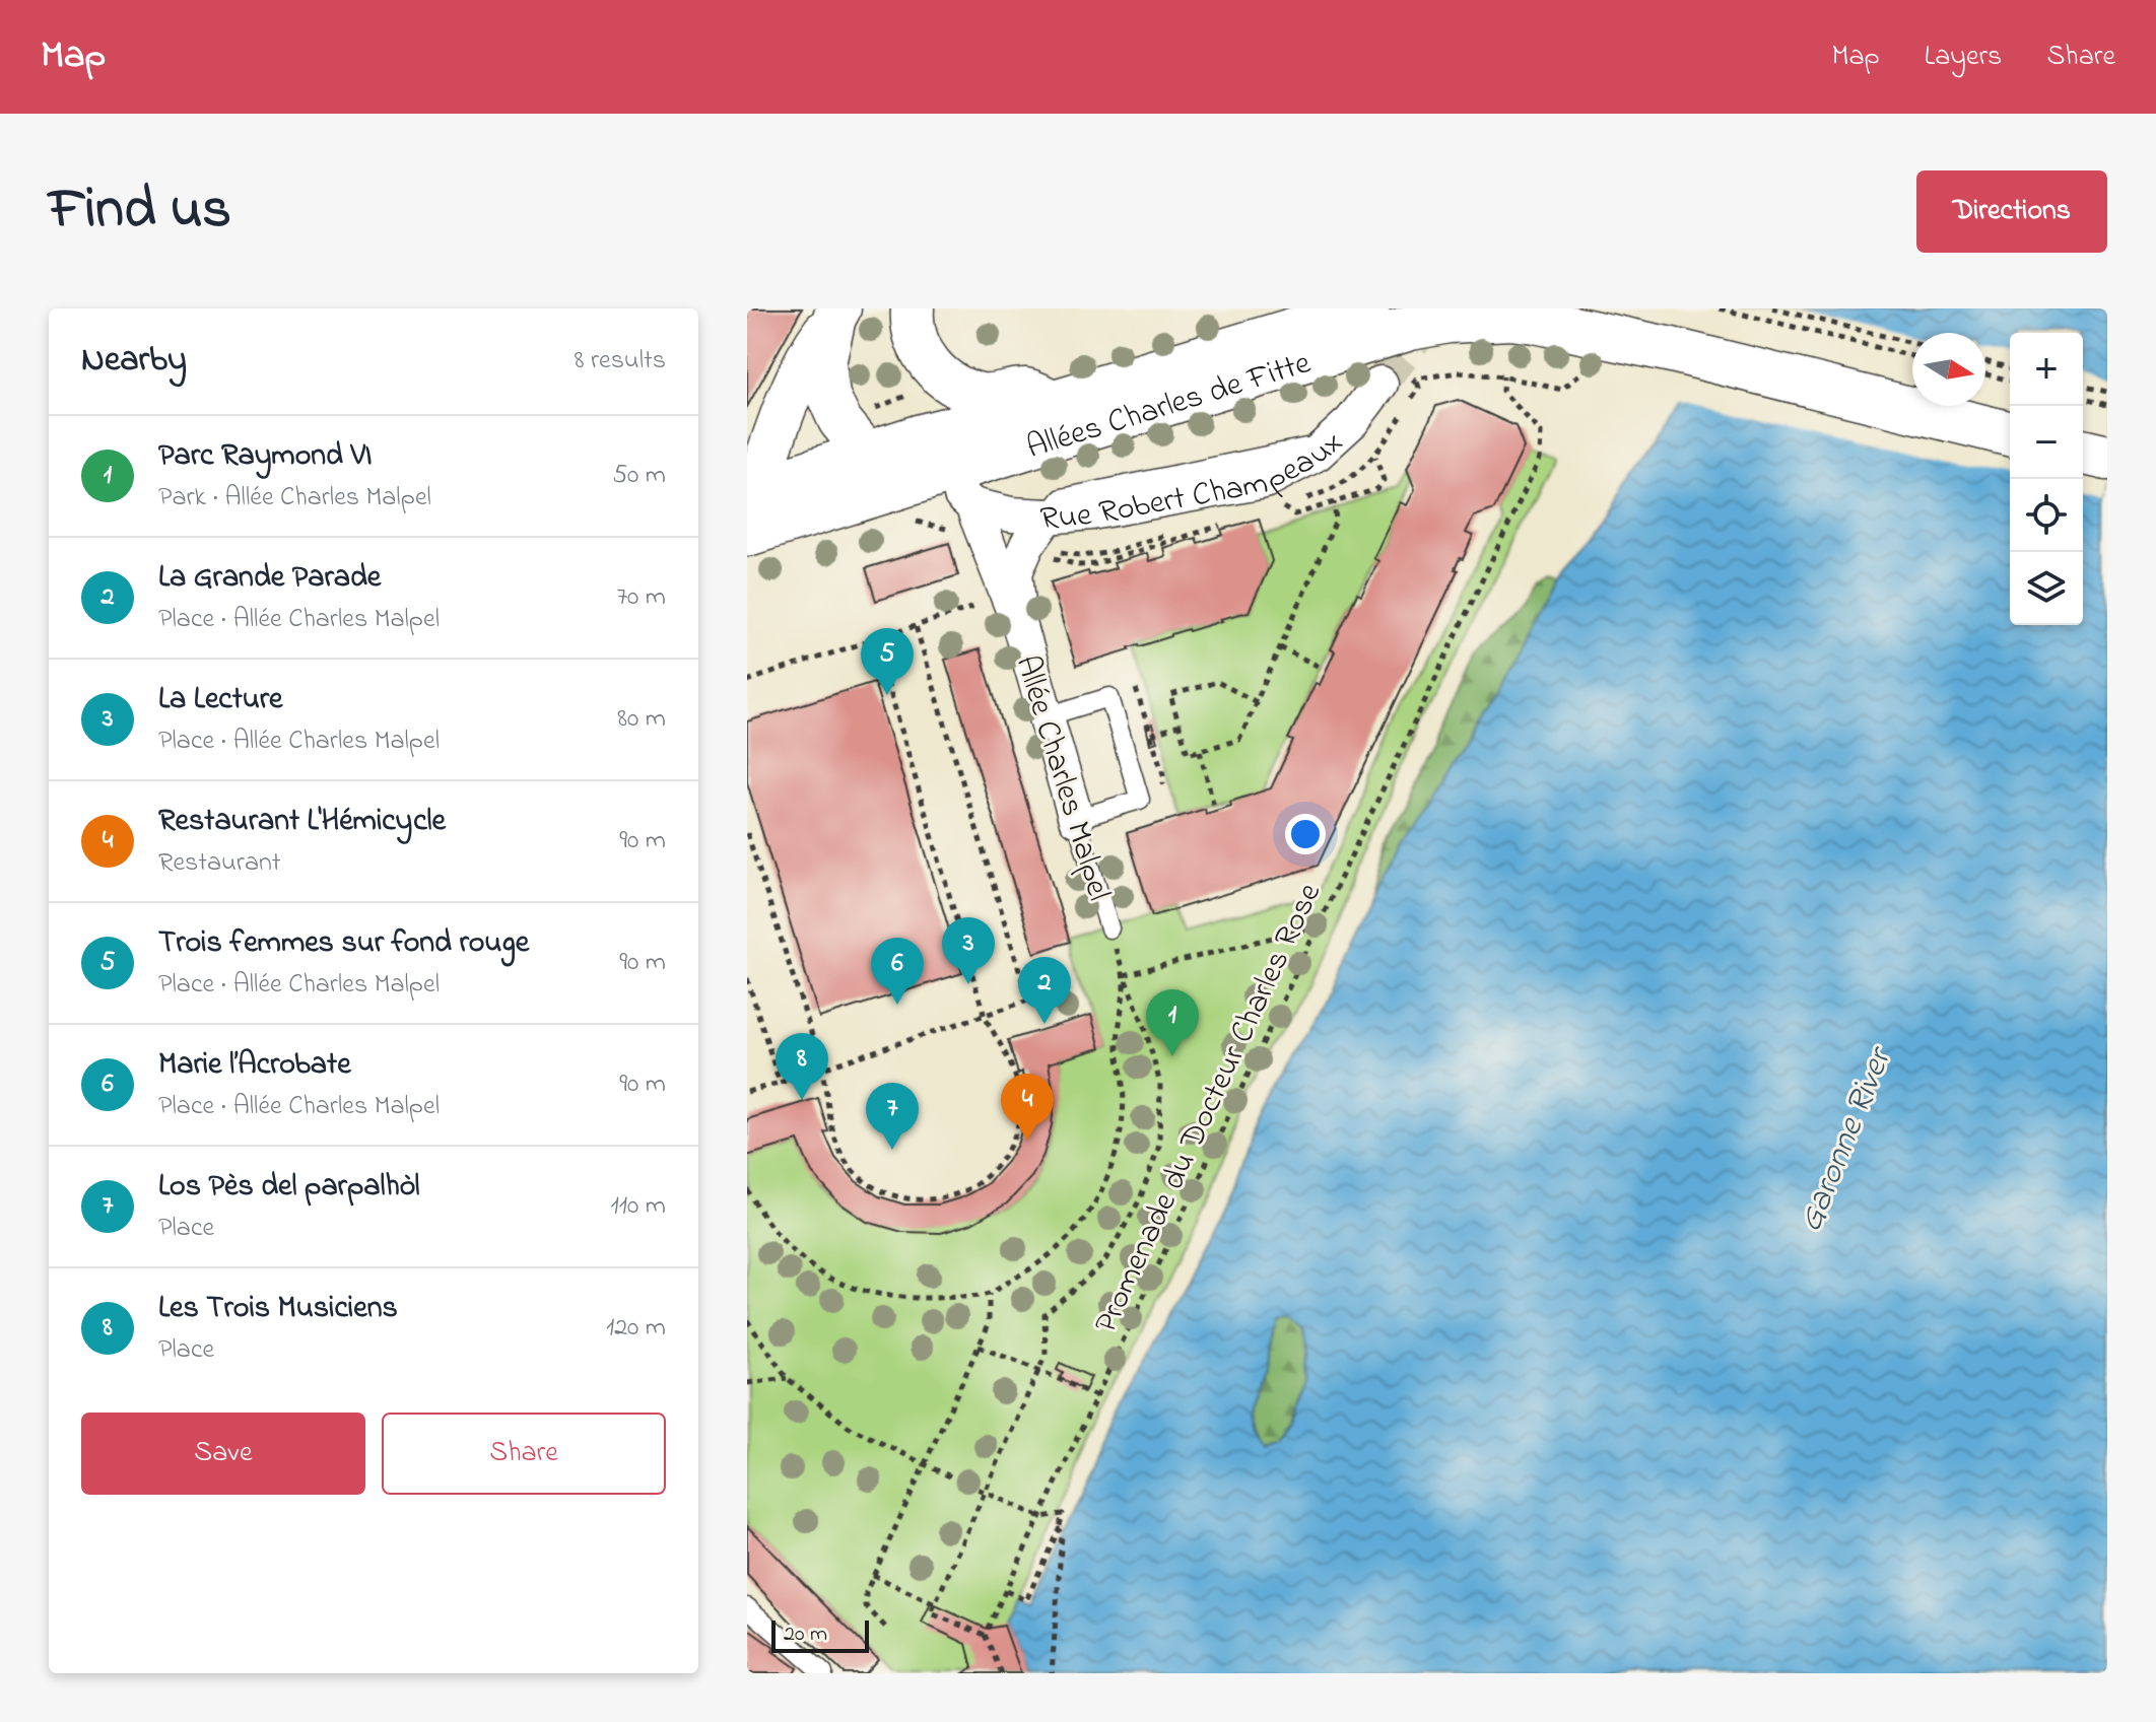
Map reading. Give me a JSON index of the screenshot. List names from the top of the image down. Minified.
{"streets":{"main road":["Allées Charles de Fitte"],"street":["Rue Robert Champeaux","Allée Charles Malpel"],"path":["Promenade du Docteur Charles Rose"]},"crossings":[["Rue Robert Champeaux","Allée Charles Malpel"]],"water":["Garonne River"],"scale_bar":"20 m","north":"right","page":{"header":"Map","nav":["Map","Layers","Share"],"title":"Find us","buttons":["Directions",["Save","Share"]],"heading":["Nearby","8 results"],"map_buttons":["+","−"],"list":[{"mark":"1","name":"Parc Raymond VI","note":"Park · Allée Charles Malpel","value":"50 m"},{"mark":"2","name":"La Grande Parade","note":"Place · Allée Charles Malpel","value":"70 m"},{"mark":"3","name":"La Lecture","note":"Place · Allée Charles Malpel","value":"80 m"},{"mark":"4","name":"Restaurant L'Hémicycle","note":"Restaurant","value":"90 m"},{"mark":"5","name":"Trois femmes sur fond rouge","note":"Place · Allée Charles Malpel","value":"90 m"},{"mark":"6","name":"Marie l’Acrobate","note":"Place · Allée Charles Malpel","value":"90 m"},{"mark":"7","name":"Los Pès del parpalhòl","note":"Place","value":"110 m"},{"mark":"8","name":"Les Trois Musiciens","note":"Place","value":"120 m"}],"pins":["5","3","6","2","1","8","4","7"],"scale":"20 m"}}
